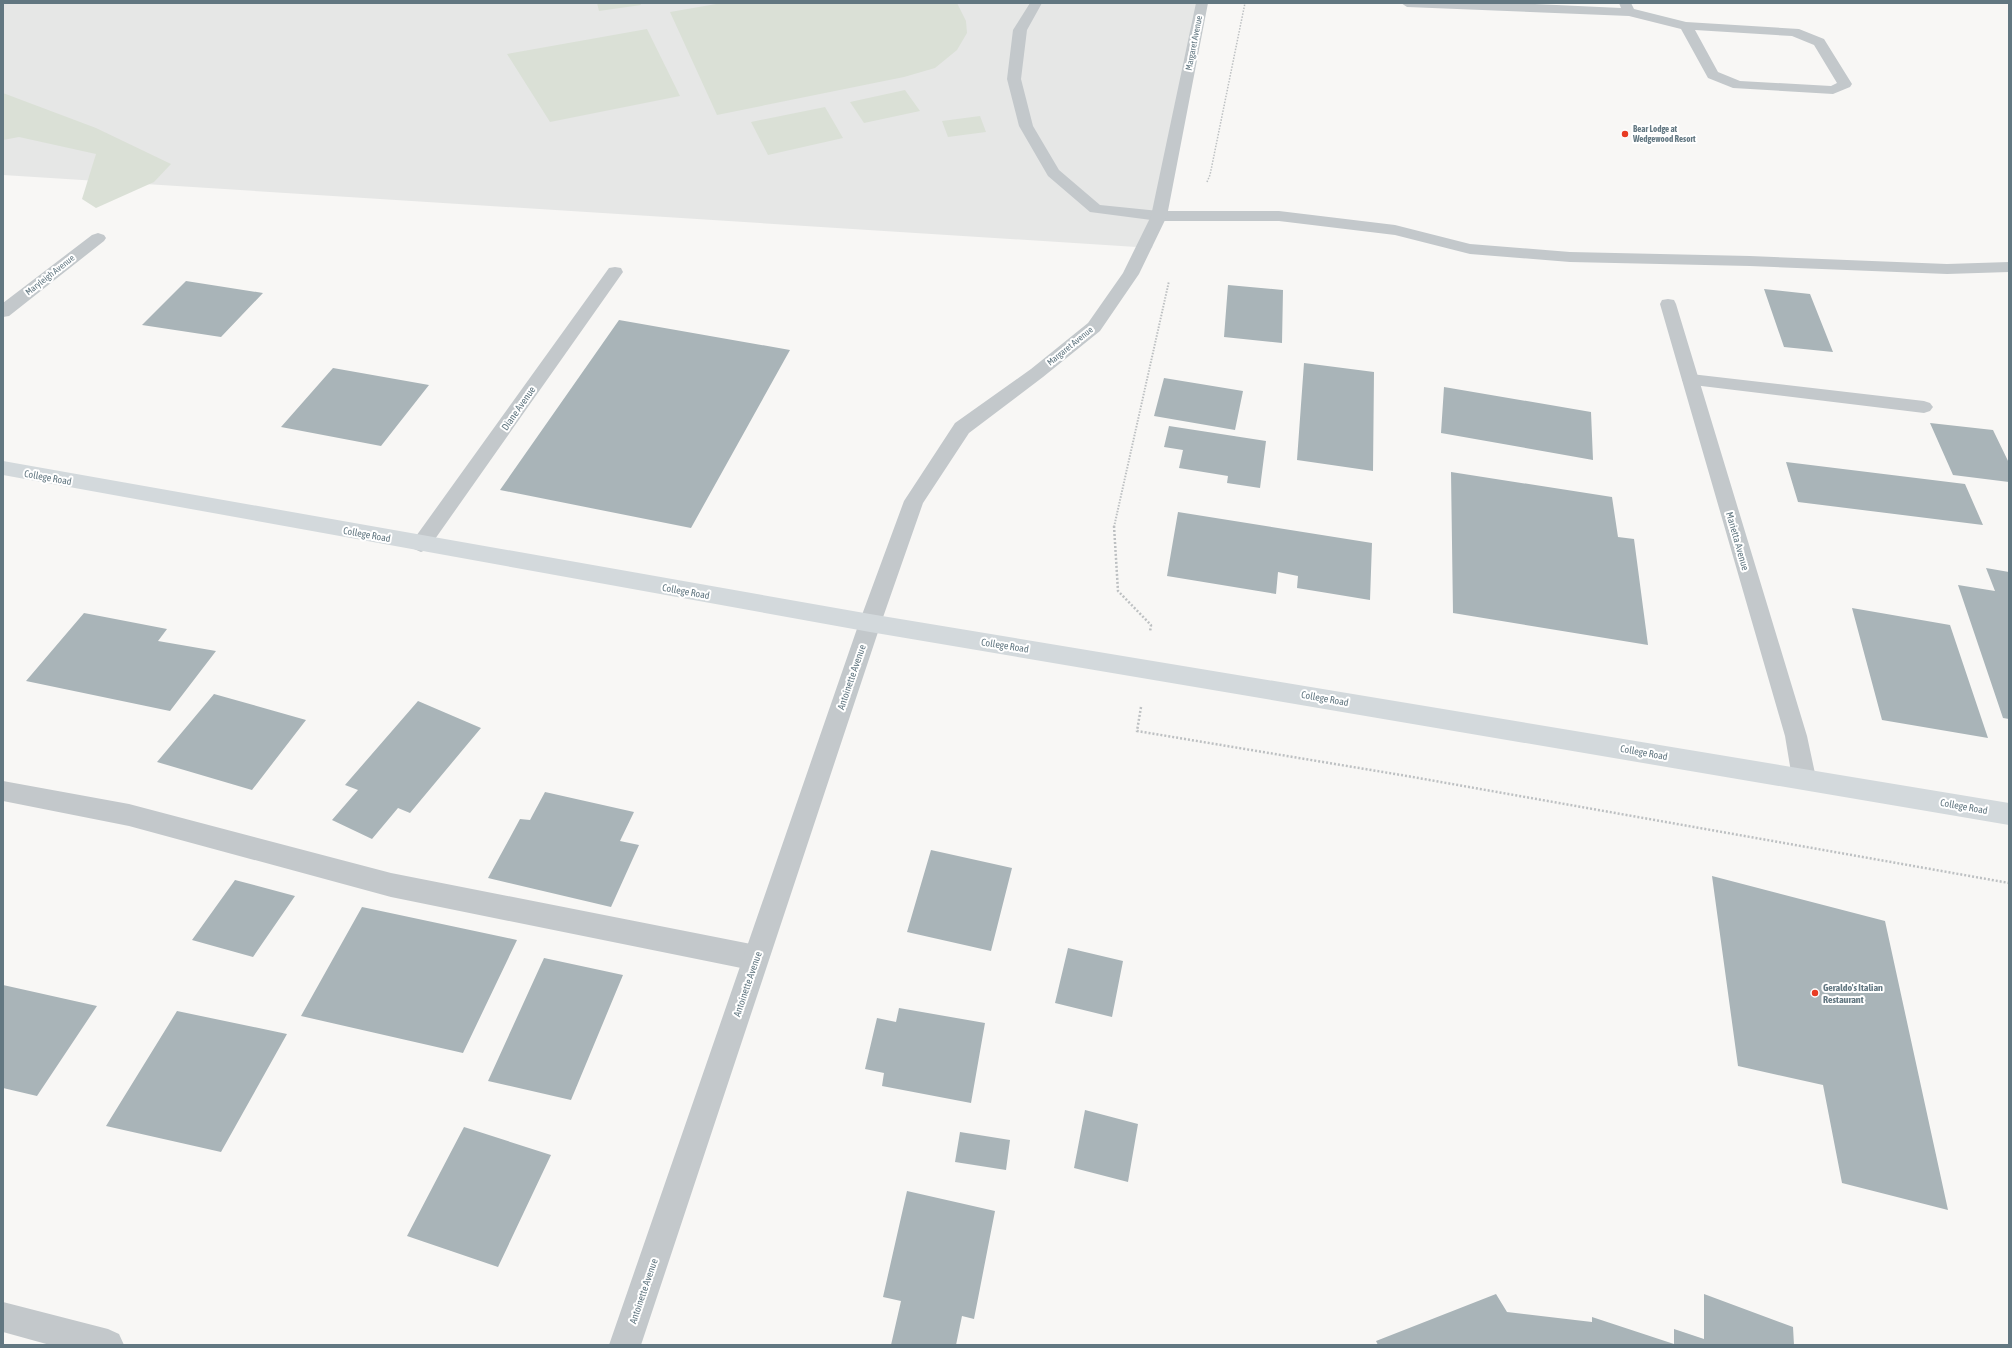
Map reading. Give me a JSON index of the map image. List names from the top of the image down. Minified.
{"streets":{"main road":["College Road"],"street":["Margaret Avenue","Maryleigh Avenue","Diane Avenue","Marietta Avenue","Antoinette Avenue"]},"crossings":[["Margaret Avenue","College Road"],["Margaret Avenue","Antoinette Avenue"],["Diane Avenue","College Road"],["College Road","Marietta Avenue"],["College Road","Antoinette Avenue"]],"places":["Bear Lodge at Wedgewood Resort","Geraldo's Italian Restaurant"]}
